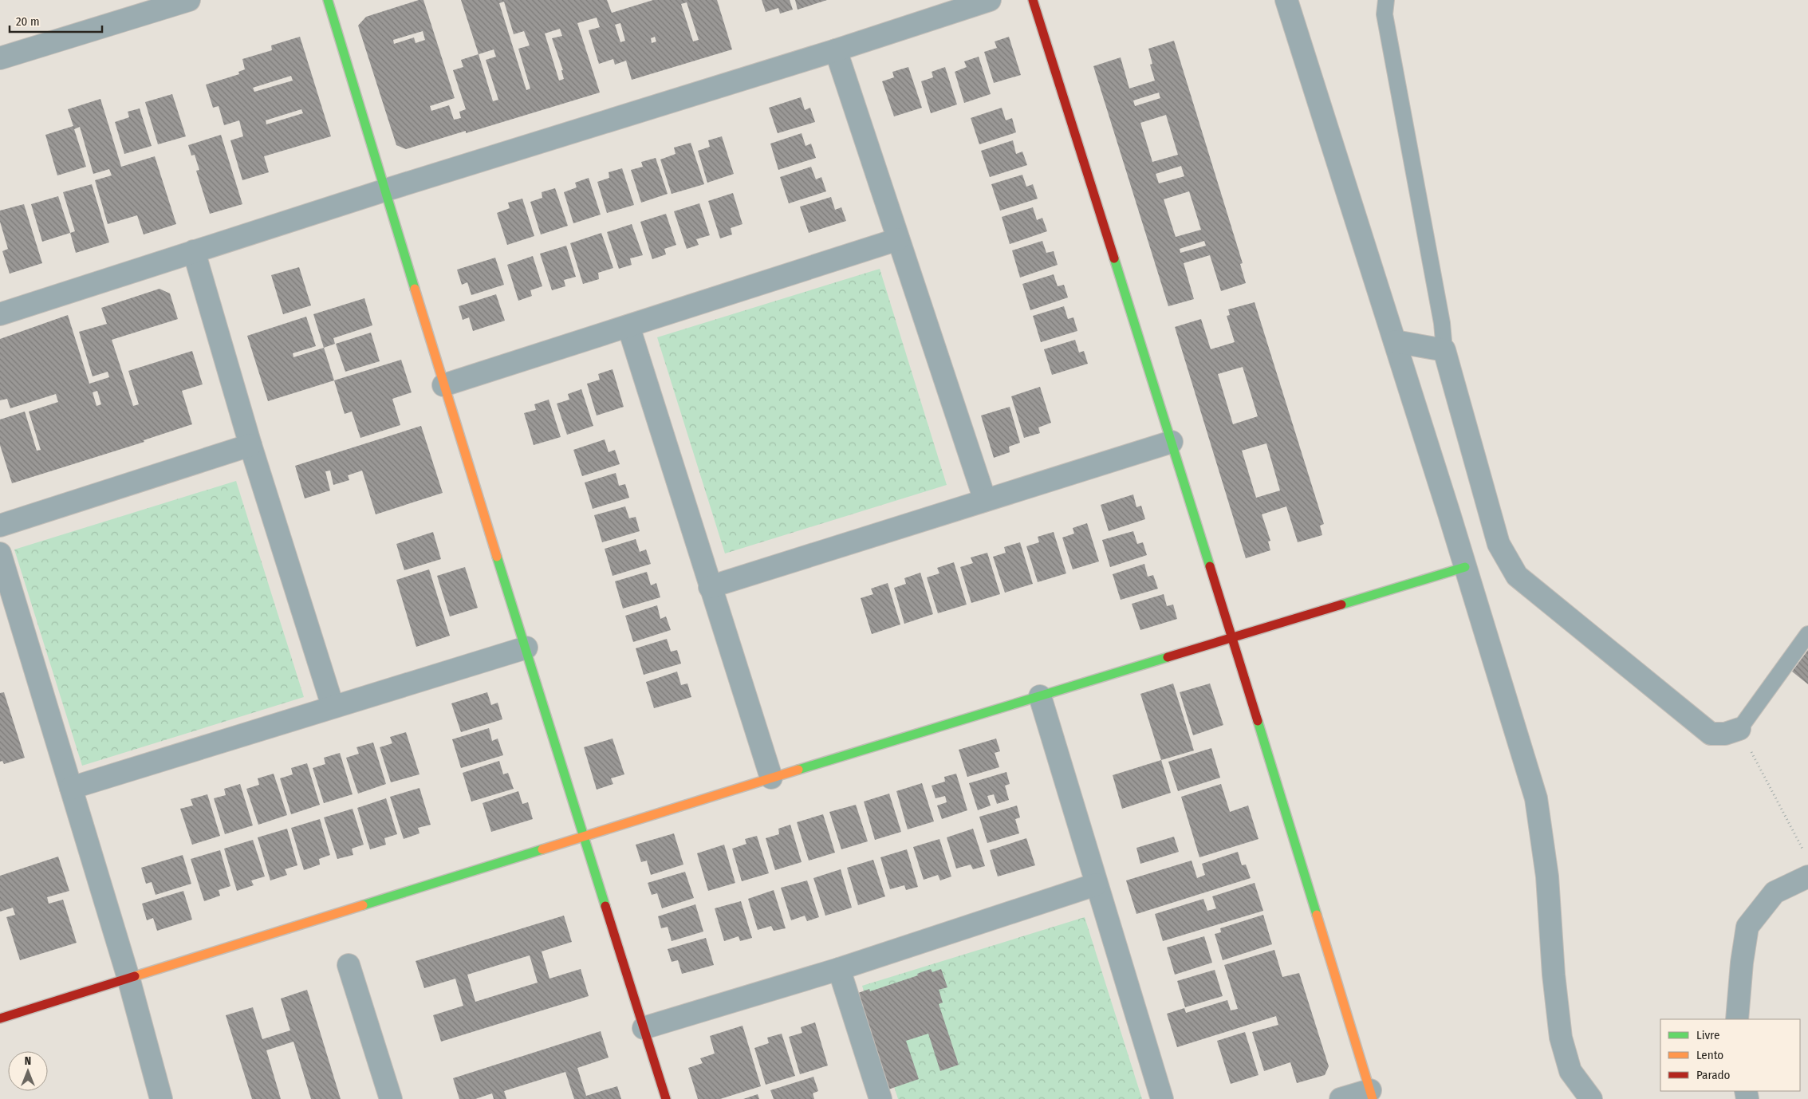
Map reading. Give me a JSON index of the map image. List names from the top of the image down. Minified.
{"legend":["Livre","Lento","Parado"],"scale_bar":"20 m","north":"top"}
